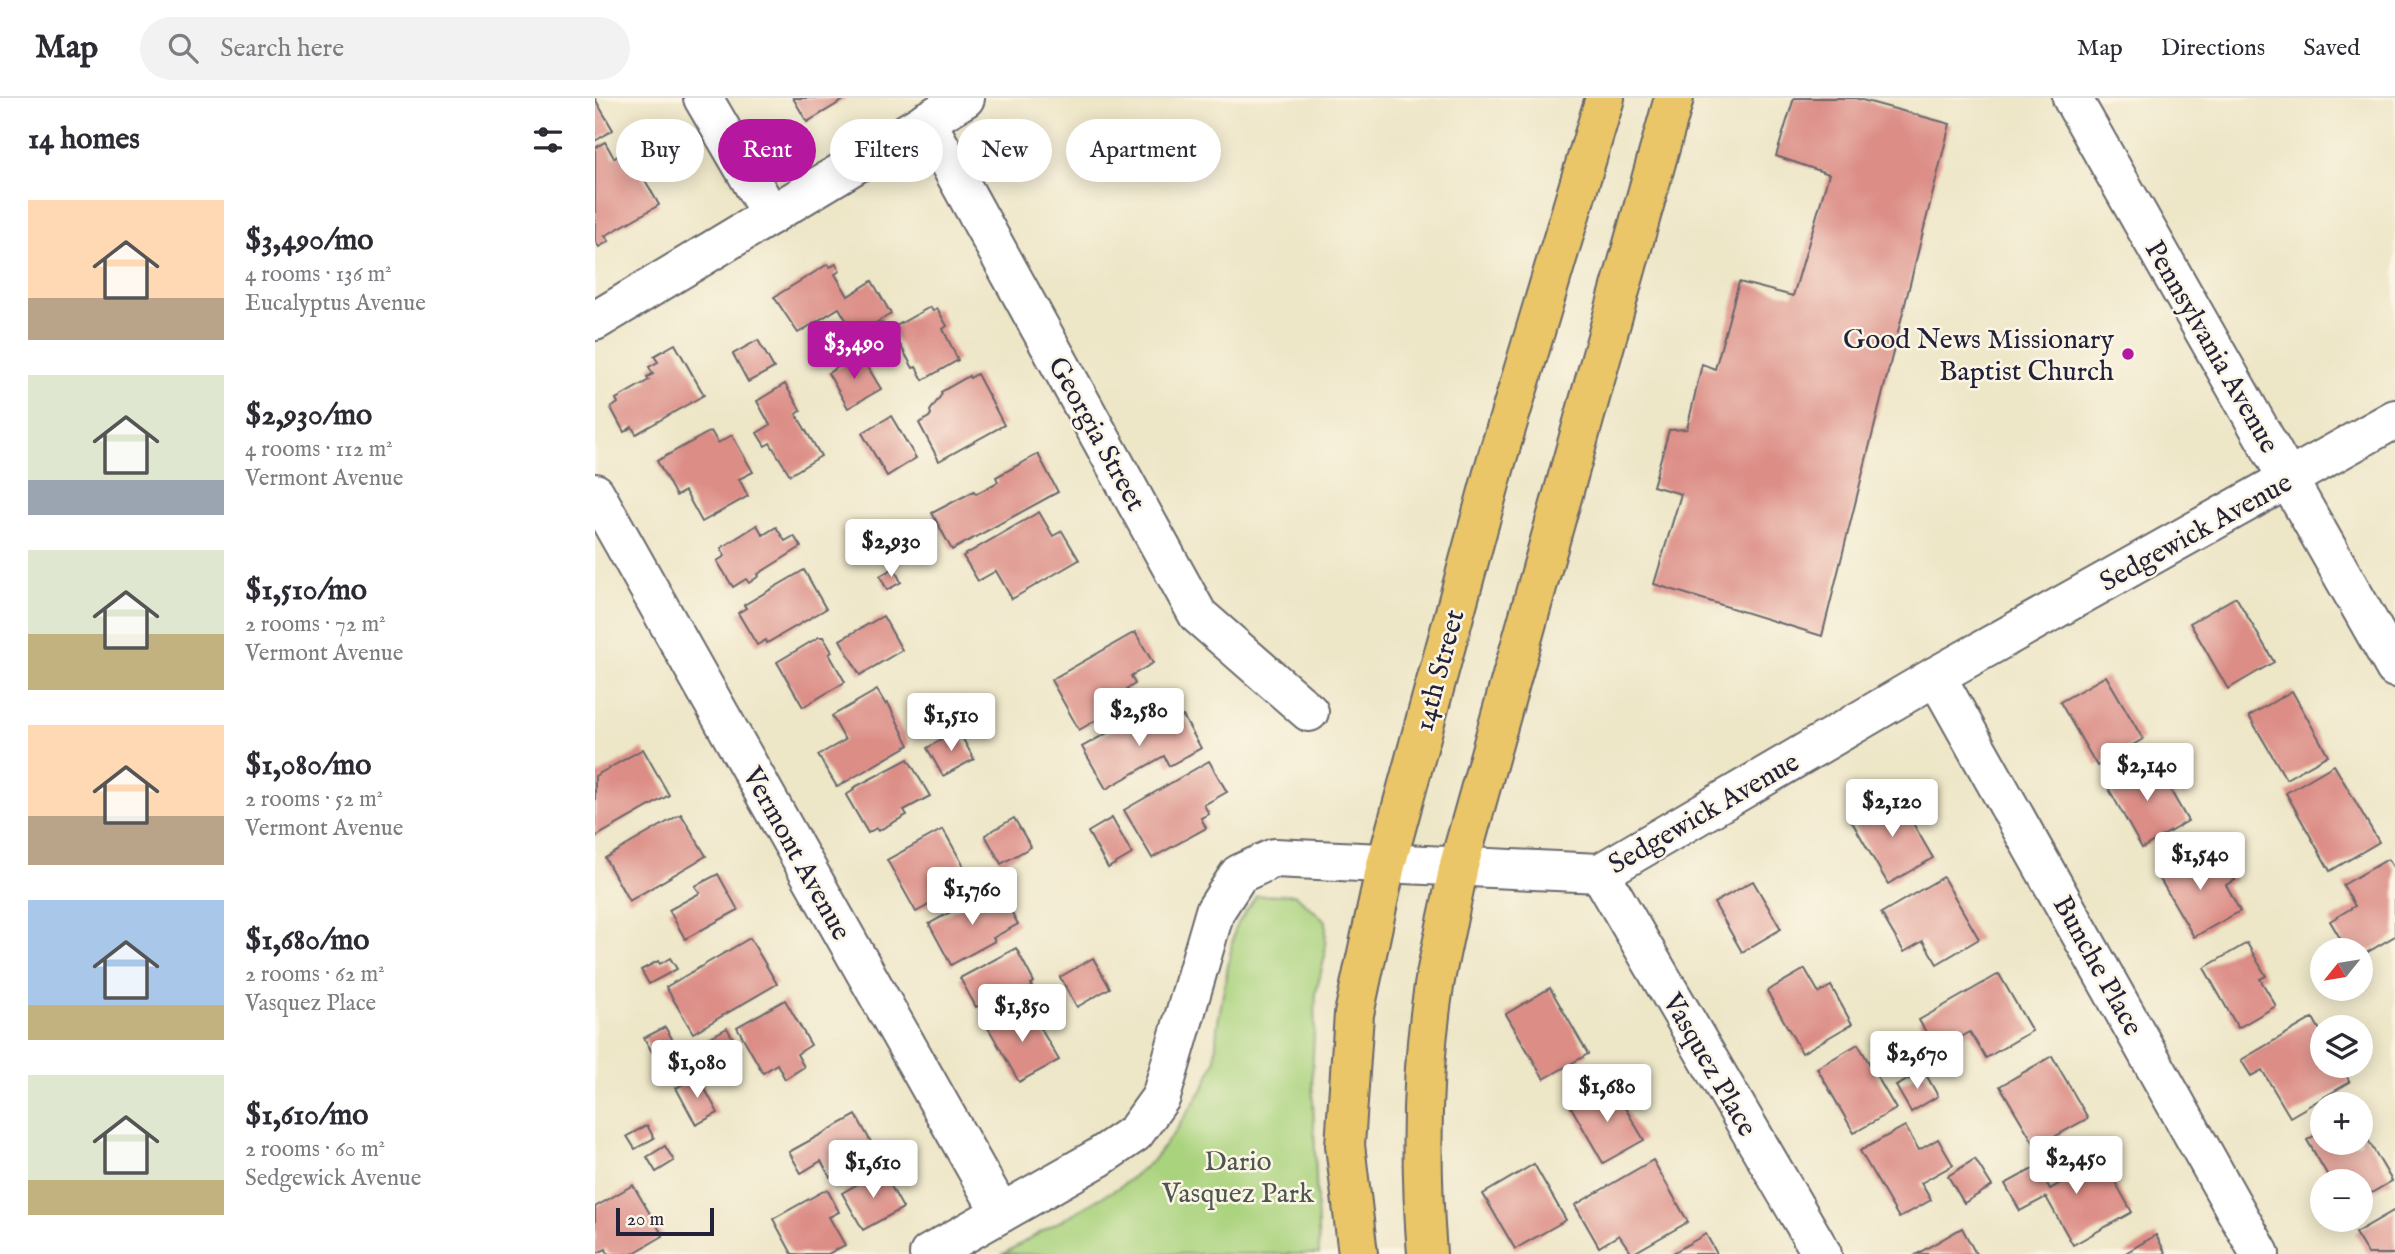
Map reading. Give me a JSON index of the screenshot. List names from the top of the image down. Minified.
{"streets":{"main road":["14th Street"],"street":["Pennsylvania Avenue","Georgia Street","Sedgewick Avenue","Vermont Avenue","Bunche Place","Vasquez Place"]},"crossings":[["Pennsylvania Avenue","Sedgewick Avenue"],["Sedgewick Avenue","14th Street"],["Sedgewick Avenue","Vermont Avenue"],["Sedgewick Avenue","Bunche Place"],["Sedgewick Avenue","Vasquez Place"]],"parks":["Dario Vasquez Park"],"places":["Good News Missionary Baptist Church"],"scale_bar":"20 m","north":"bottom left","page":{"header":"Map","search":"Search here","nav":["Map","Directions","Saved"],"heading":"14 homes","chip":["Buy","Rent","Filters","New","Apartment"],"list":[{"name":"$3,490/mo","note":"4 rooms · 136 m² · Eucalyptus Avenue"},{"name":"$2,930/mo","note":"4 rooms · 112 m² · Vermont Avenue"},{"name":"$1,510/mo","note":"2 rooms · 72 m² · Vermont Avenue"},{"name":"$1,080/mo","note":"2 rooms · 52 m² · Vermont Avenue"},{"name":"$1,680/mo","note":"2 rooms · 62 m² · Vasquez Place"},{"name":"$1,610/mo","note":"2 rooms · 60 m² · Sedgewick Avenue"}],"price":["$3,490","$2,930","$2,580","$1,510","$2,140","$2,120","$1,540","$1,760","$1,850","$2,670","$1,080","$1,680","$2,450","$1,610"],"map_buttons":["+","−"],"scale":"20 m"}}
